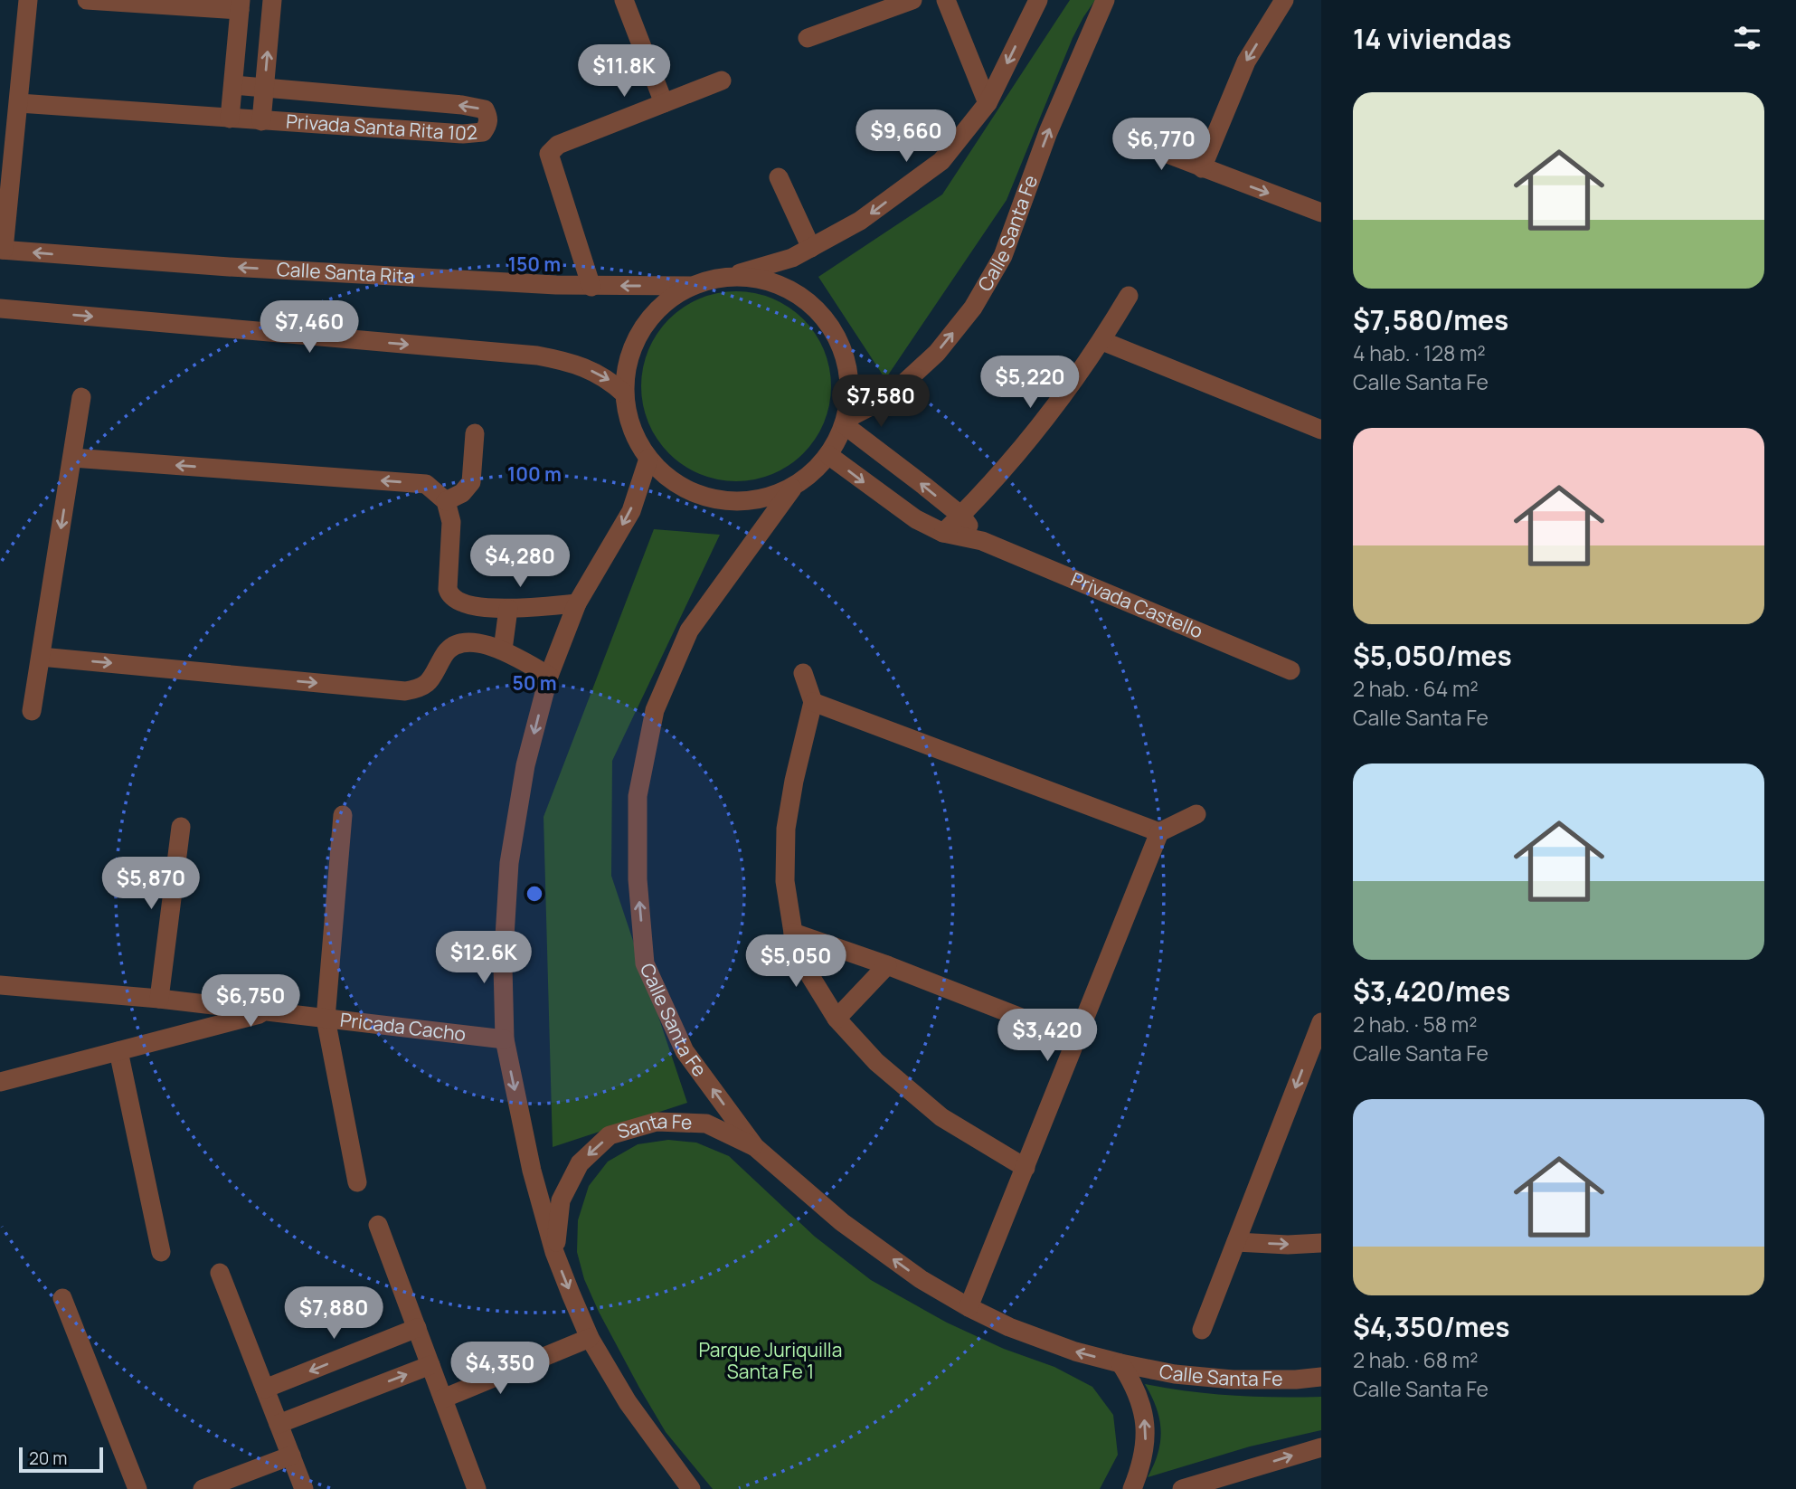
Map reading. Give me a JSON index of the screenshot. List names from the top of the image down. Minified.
{"streets":{"street":["Privada Santa Rita 102","Calle Santa Fe","Calle Santa Rita","Privada Castello","Pricada Cacho","Santa Fe"]},"crossings":[["Calle Santa Fe","Calle Santa Rita"],["Calle Santa Fe","Privada Castello"],["Calle Santa Fe","Santa Fe"],["Calle Santa Rita","Privada Castello"]],"parks":["Parque Juriquilla Santa Fe 1"],"scale_bar":"20 m","page":{"heading":"14 viviendas","price":["$11.8K","$9,660","$6,770","$7,460","$5,220","$7,580","$4,280","$5,870","$12.6K","$5,050","$6,750","$3,420","$7,880","$4,350"],"list":[{"name":"$7,580/mes","note":"4 hab. · 128 m² · Calle Santa Fe"},{"name":"$5,050/mes","note":"2 hab. · 64 m² · Calle Santa Fe"},{"name":"$3,420/mes","note":"2 hab. · 58 m² · Calle Santa Fe"},{"name":"$4,350/mes","note":"2 hab. · 68 m² · Calle Santa Fe"}],"scale":"20 m"},"rings":["150 m","100 m","50 m"]}
